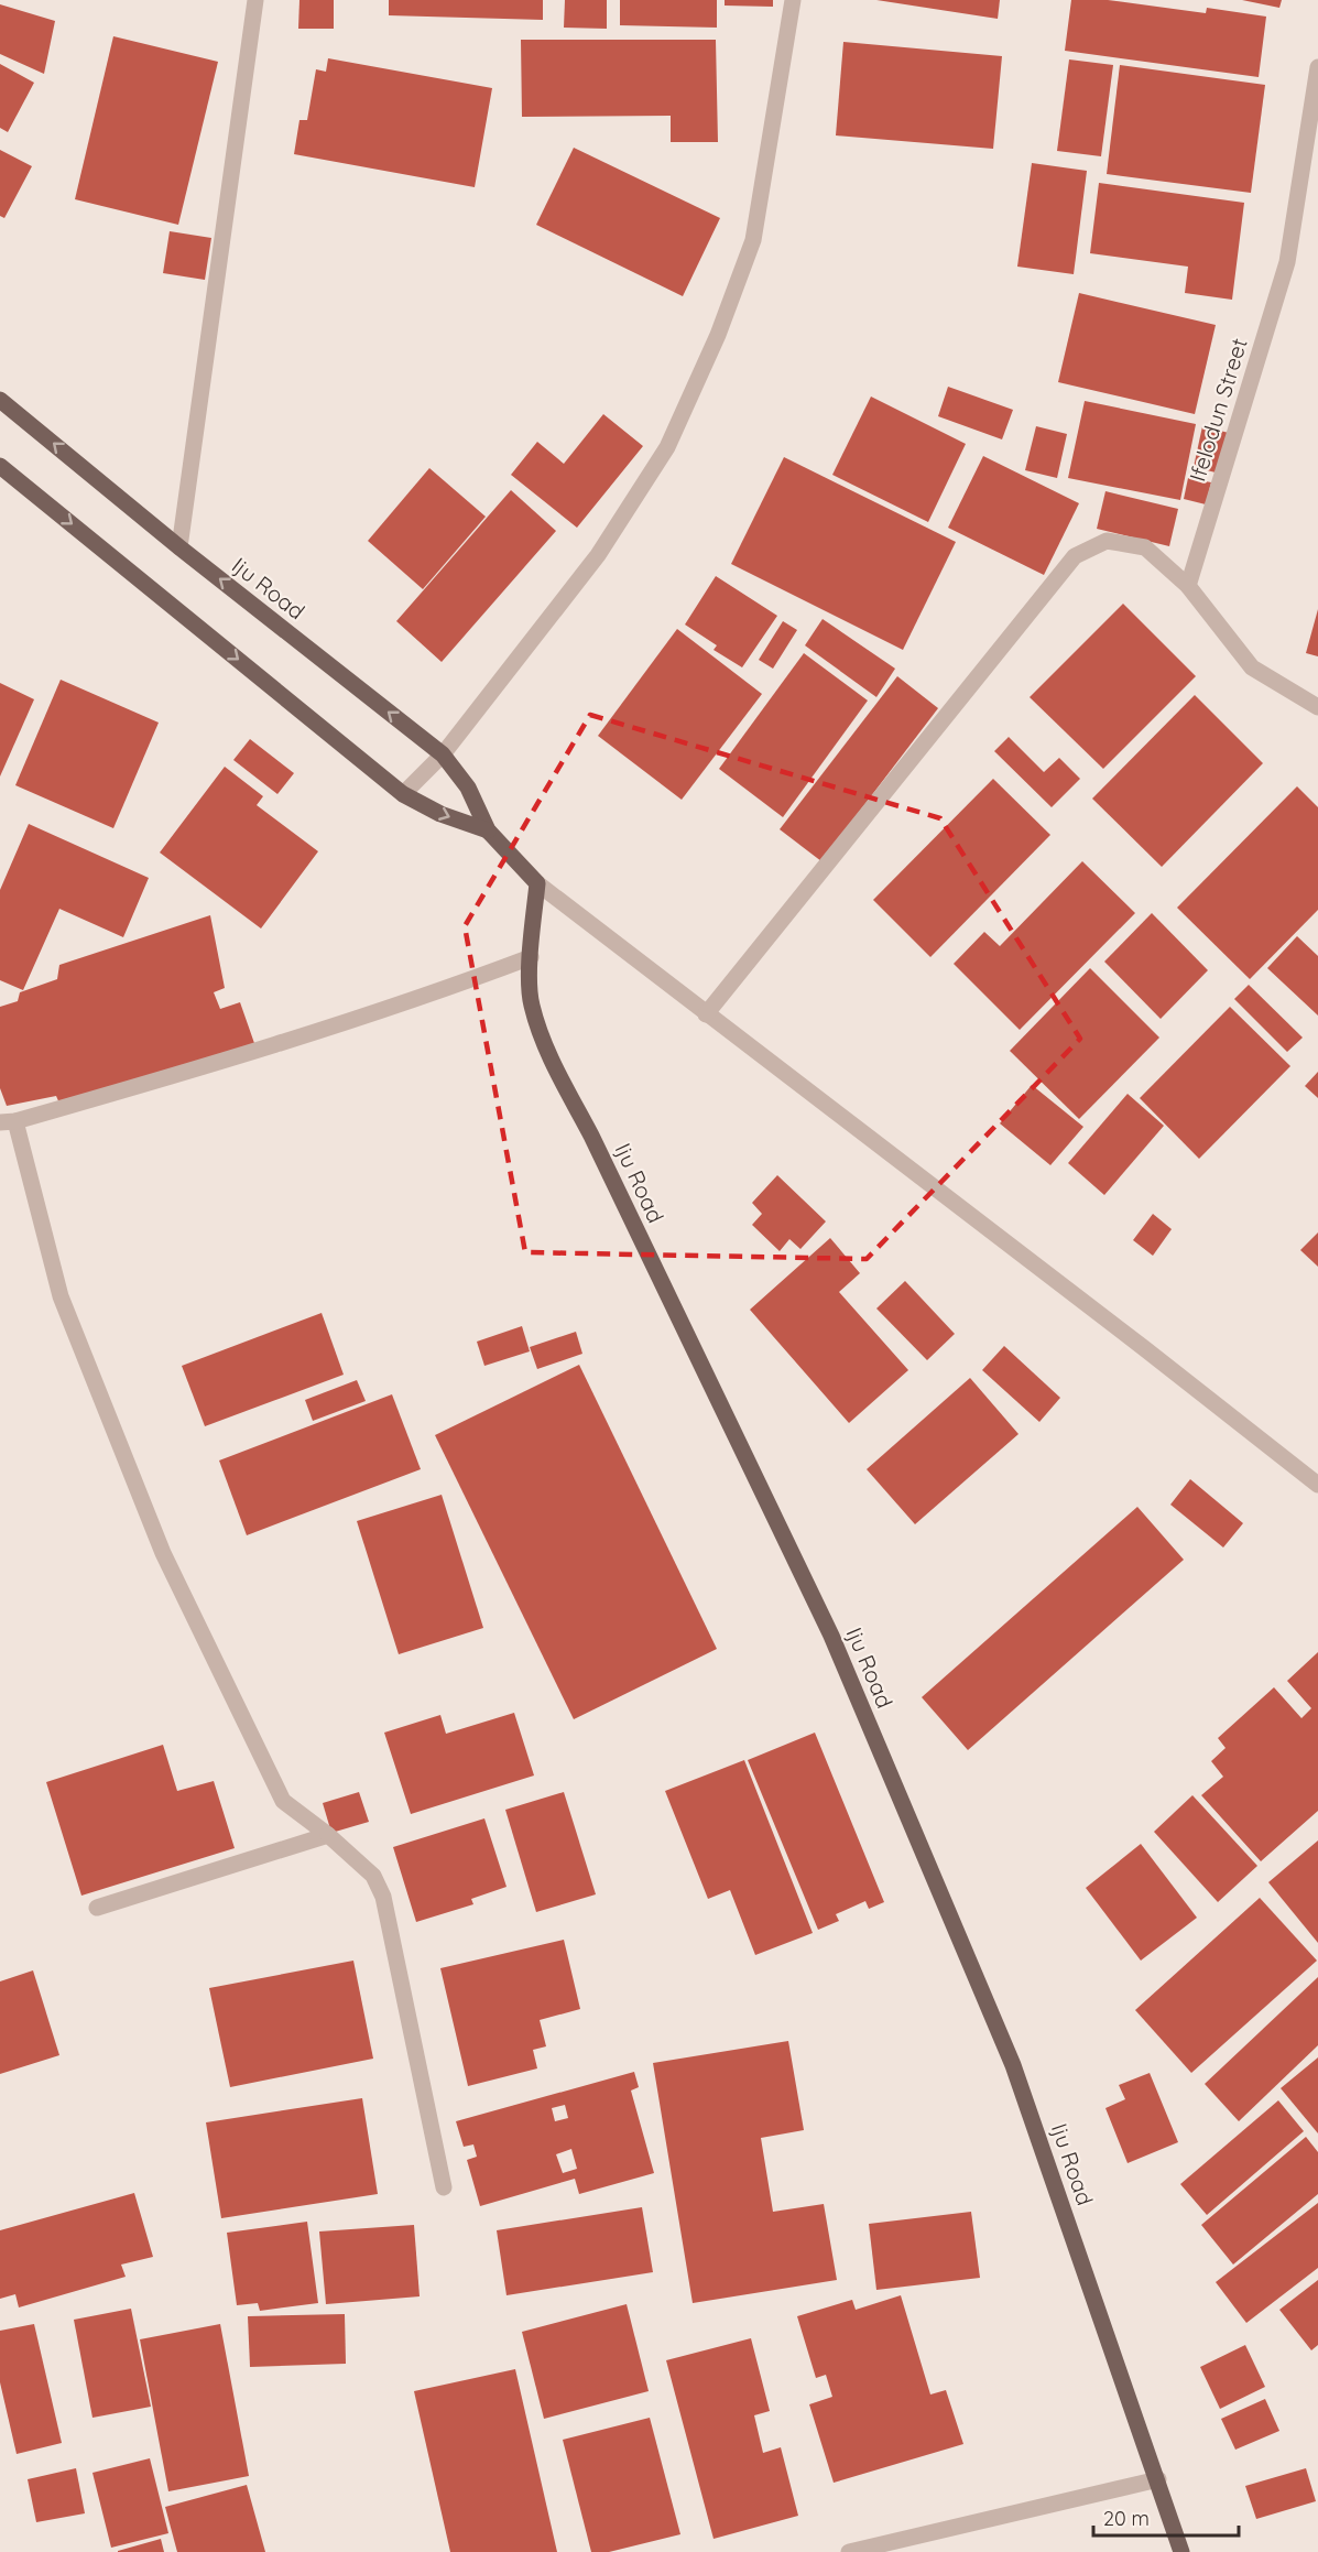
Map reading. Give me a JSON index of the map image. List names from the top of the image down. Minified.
{"streets":{"main road":["Iju Road"],"street":["Ifelodun Street"]},"scale_bar":"20 m"}
